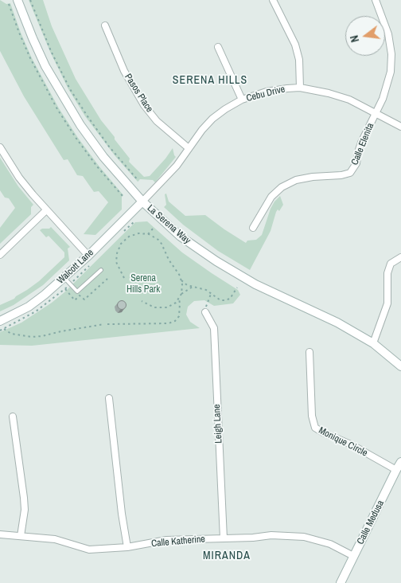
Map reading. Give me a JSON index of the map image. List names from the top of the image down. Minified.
{"streets":{"main road":["La Serena Way","Walcott Lane","Calle Medusa"],"street":["Pasos Place","Cebu Drive","Calle Elenita","Leigh Lane","Monique Circle","Calle Katherine"]},"crossings":[["Pasos Place","Cebu Drive"],["Cebu Drive","Calle Elenita"],["Cebu Drive","La Serena Way"],["Cebu Drive","Walcott Lane"],["La Serena Way","Walcott Lane"],["Leigh Lane","Calle Katherine"],["Monique Circle","Calle Medusa"],["Calle Medusa","Calle Katherine"]],"districts":["SERENA HILLS","MIRANDA"],"parks":["Serena Hills Park"],"north":"left"}
